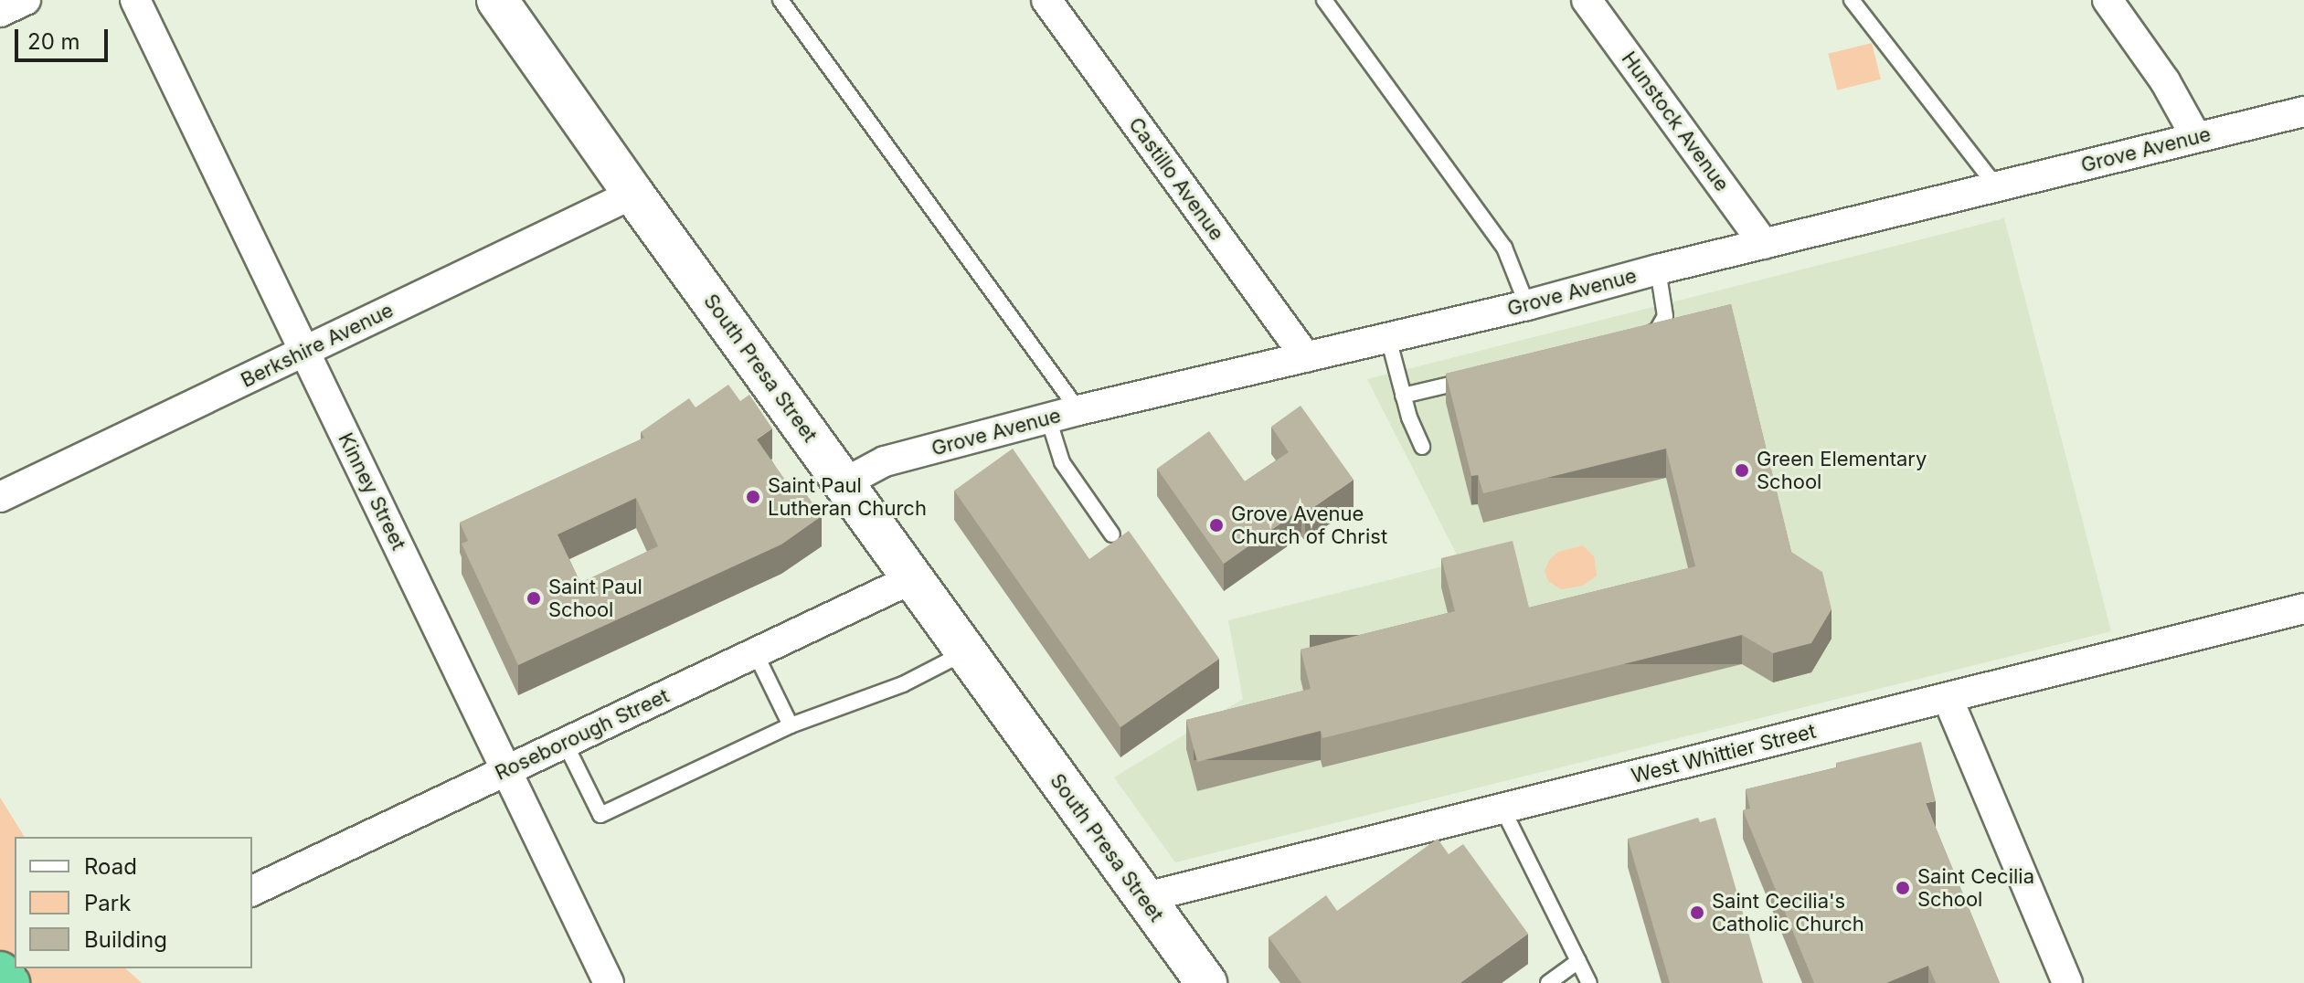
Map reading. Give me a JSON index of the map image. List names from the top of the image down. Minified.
{"streets":{"main road":["South Presa Street"],"street":["Hunstock Avenue","Grove Avenue","Castillo Avenue","Berkshire Avenue","Kinney Street","Roseborough Street","West Whittier Street"]},"crossings":[["Hunstock Avenue","Grove Avenue"],["Grove Avenue","Castillo Avenue"],["Grove Avenue","South Presa Street"],["Berkshire Avenue","South Presa Street"],["Berkshire Avenue","Kinney Street"],["South Presa Street","Roseborough Street"],["South Presa Street","West Whittier Street"],["Kinney Street","Roseborough Street"]],"places":["Green Elementary School","Saint Paul Lutheran Church","Grove Avenue Church of Christ","Saint Paul School","Saint Cecilia School","Saint Cecilia's Catholic Church"],"legend":["Road","Park","Building"],"scale_bar":"20 m"}
